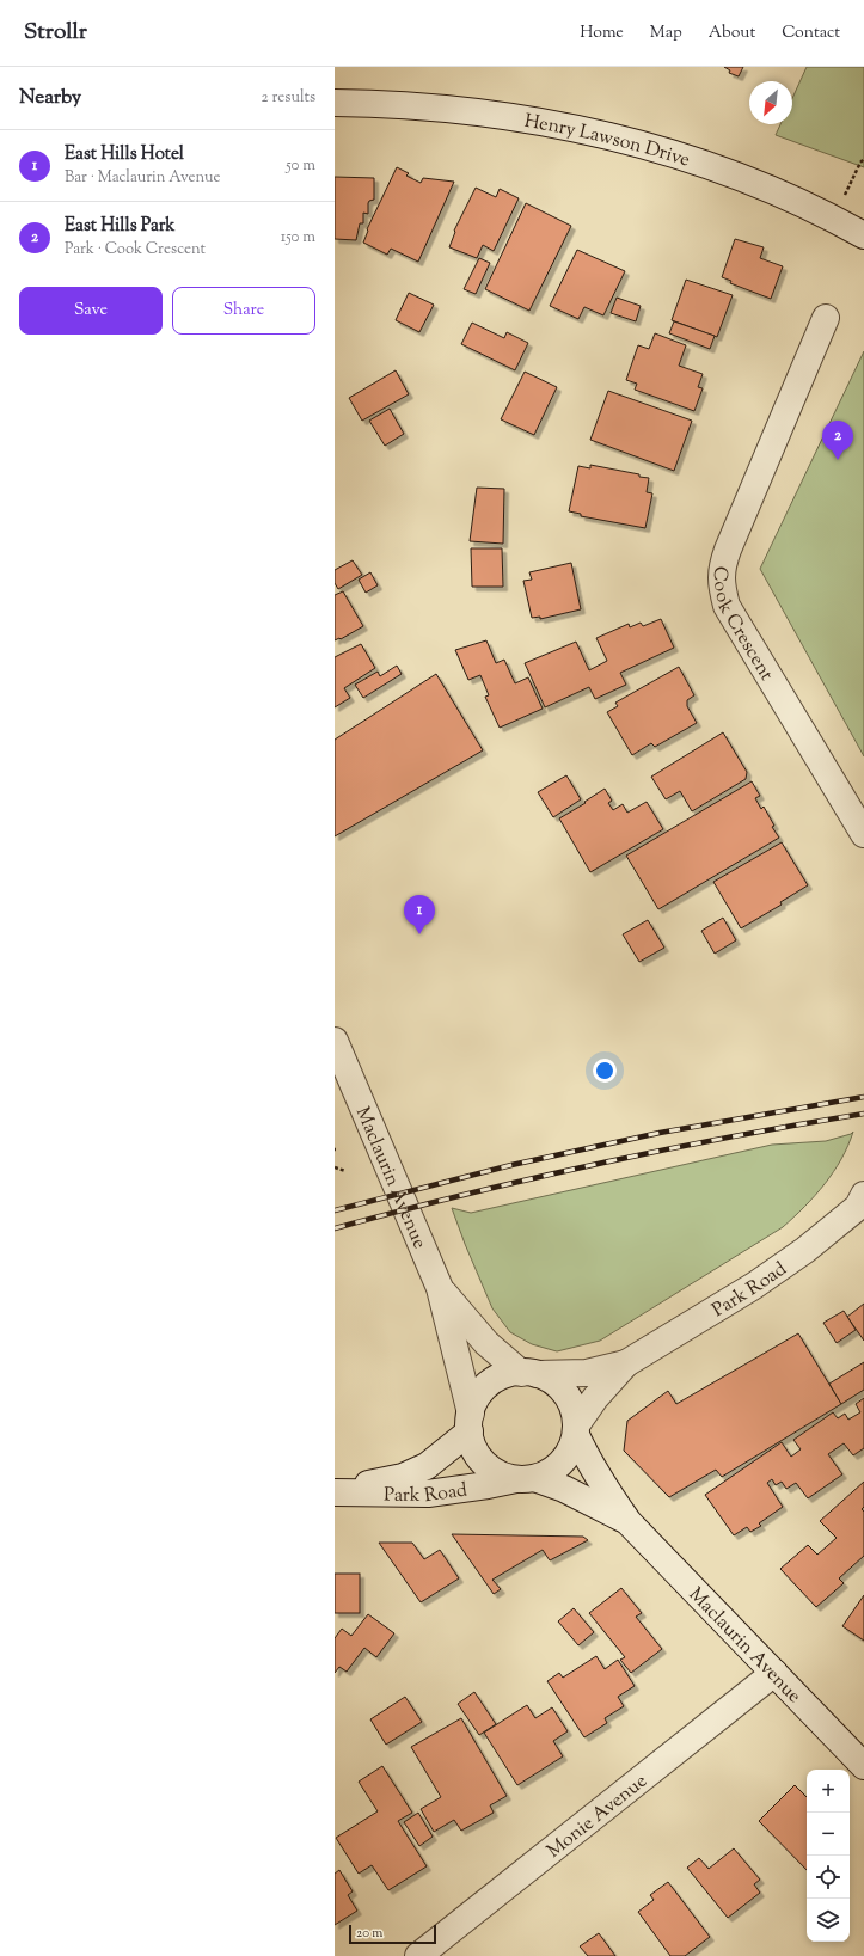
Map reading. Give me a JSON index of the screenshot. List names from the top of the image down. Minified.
{"streets":{"street":["Henry Lawson Drive","Cook Crescent","Maclaurin Avenue","Park Road","Monie Avenue"]},"crossings":[["Maclaurin Avenue","Park Road"],["Maclaurin Avenue","Monie Avenue"]],"scale_bar":"20 m","north":"bottom left","page":{"header":"Strollr","nav":["Home","Map","About","Contact"],"heading":["Nearby","2 results"],"list":[{"mark":"1","name":"East Hills Hotel","note":"Bar · Maclaurin Avenue","value":"50 m"},{"mark":"2","name":"East Hills Park","note":"Park · Cook Crescent","value":"150 m"}],"buttons":["Save","Share"],"pins":["2","1"],"map_buttons":["+","−"],"scale":"20 m"}}
